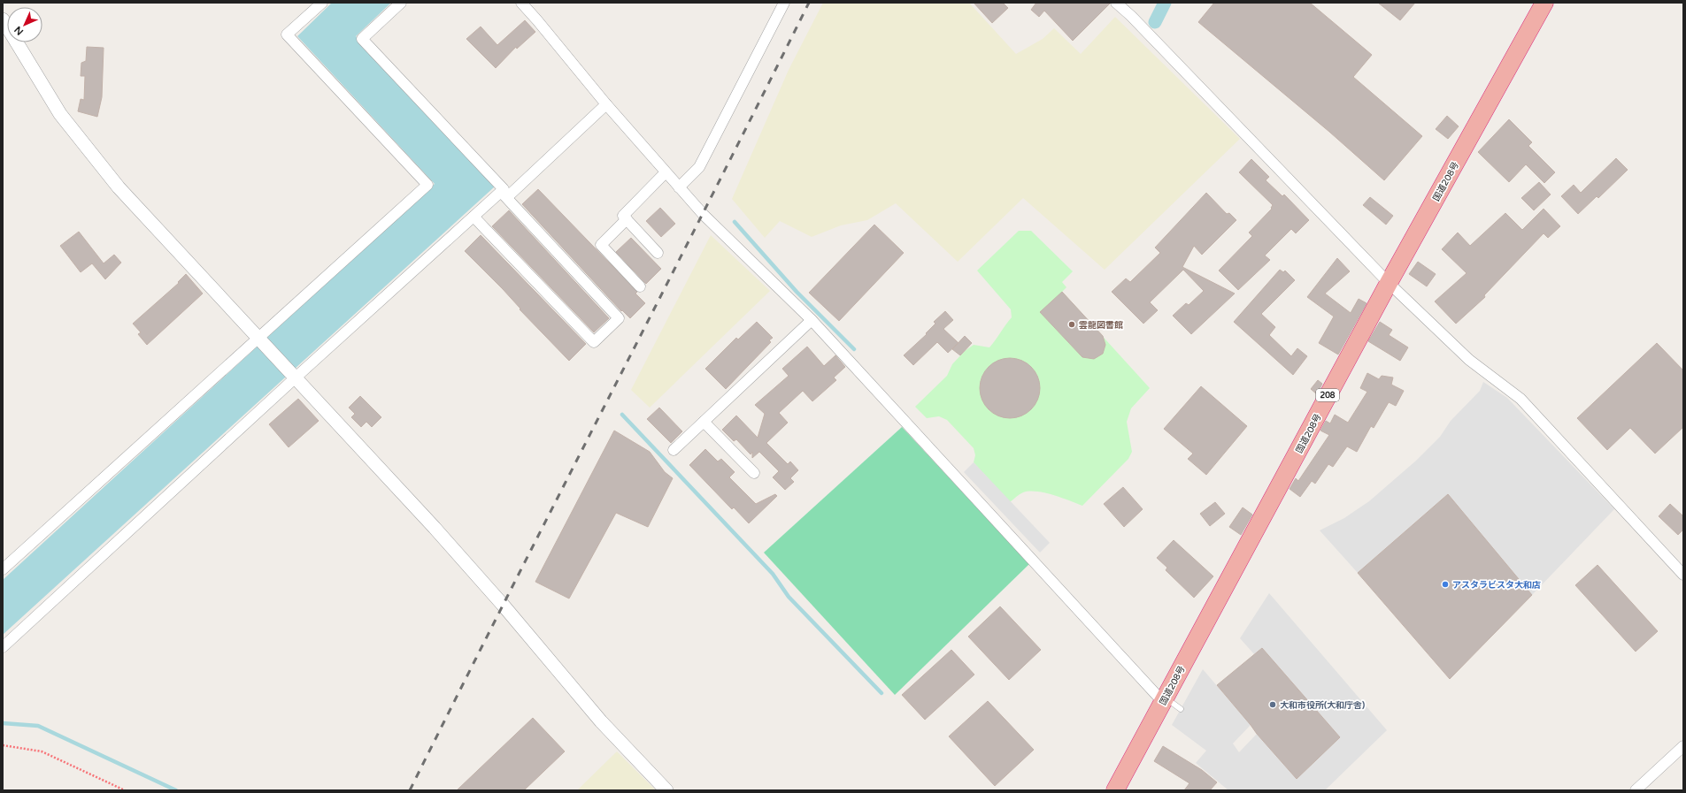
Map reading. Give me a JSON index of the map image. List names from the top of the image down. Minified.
{"streets":{"highway":["国道208号","208"]},"places":["雲龍図書館","アスタラビスタ大和店","大和市役所(大和庁舎)"],"north":"bottom left"}
